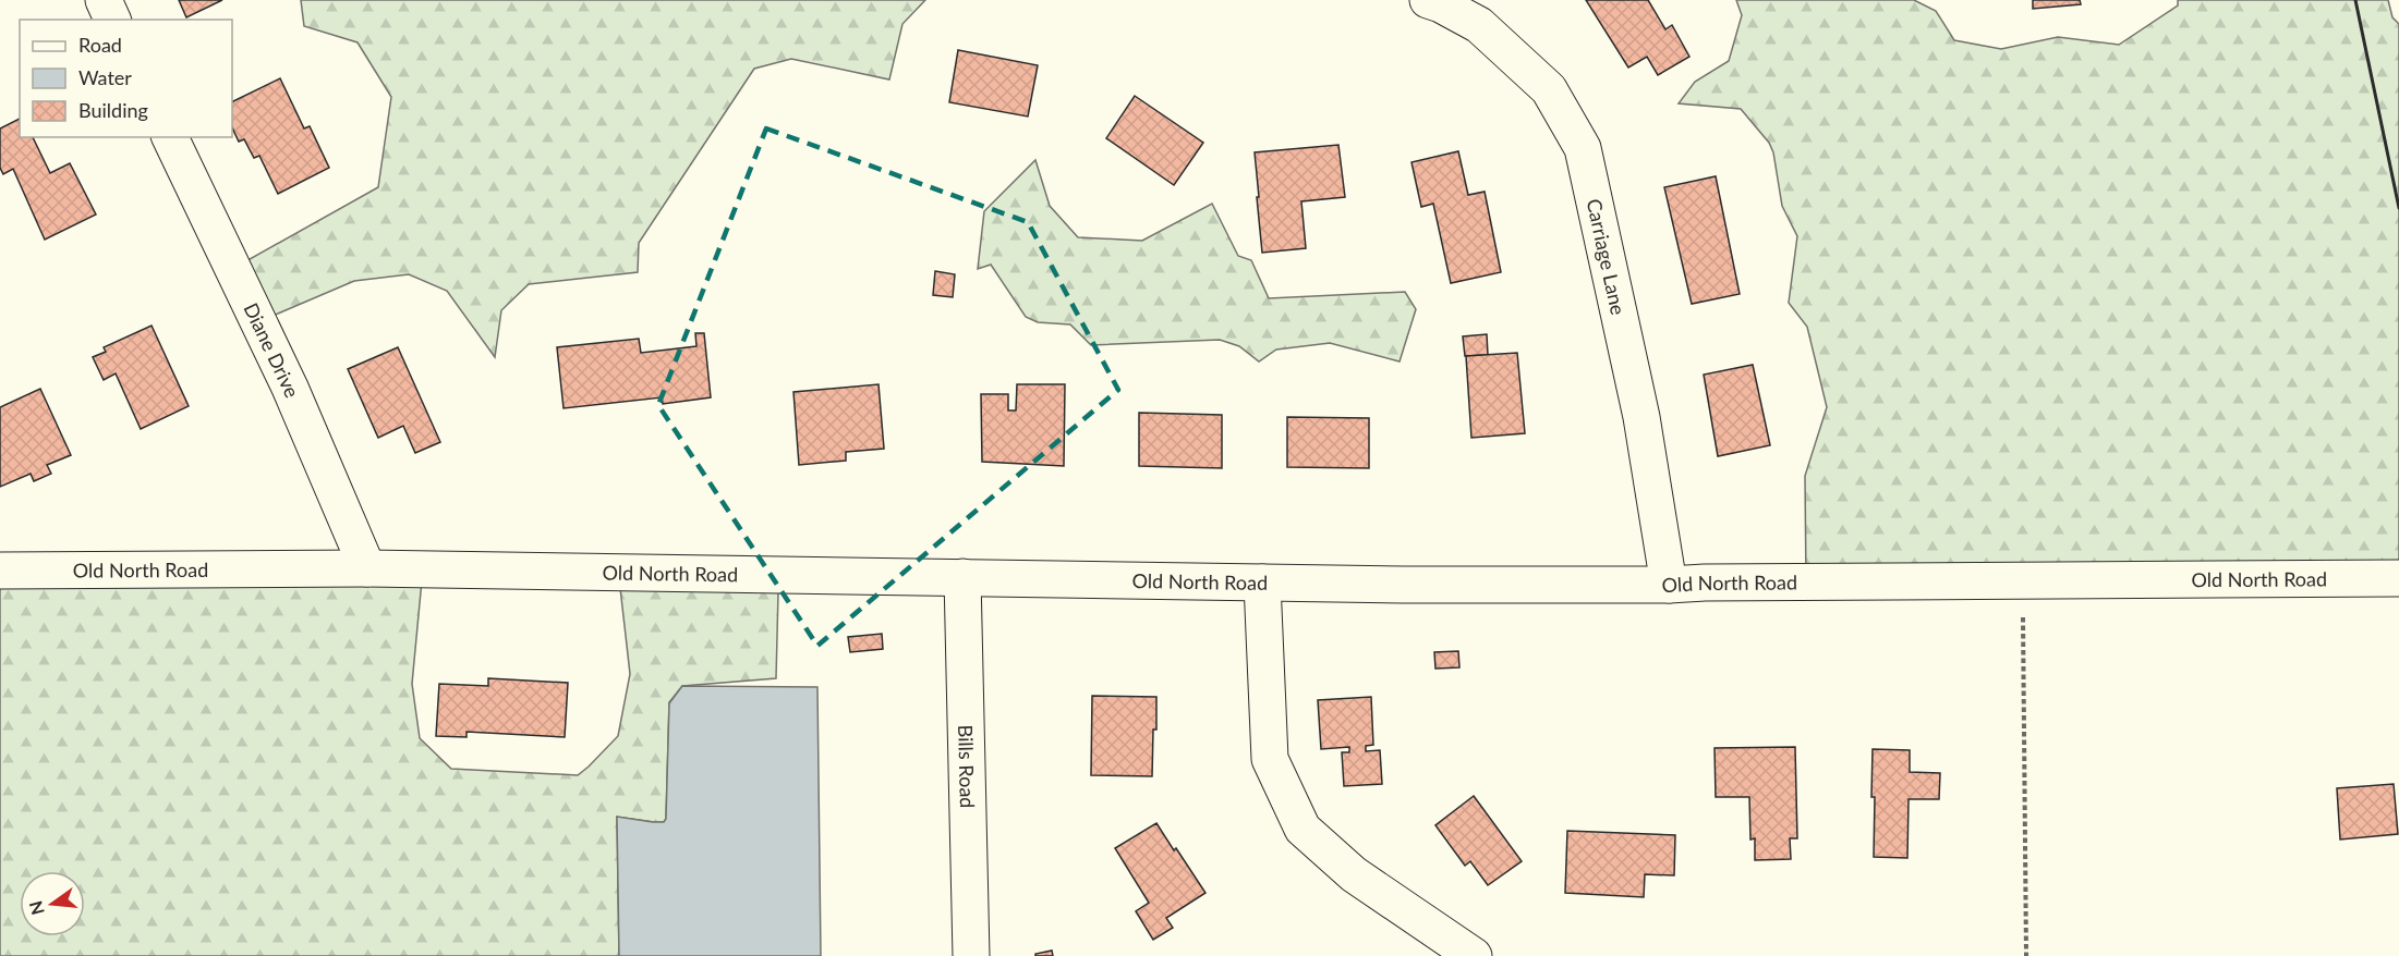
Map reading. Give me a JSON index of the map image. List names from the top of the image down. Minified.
{"streets":{"street":["Carriage Lane","Diane Drive","Old North Road","Bills Road"]},"crossings":[["Carriage Lane","Old North Road"],["Diane Drive","Old North Road"],["Old North Road","Bills Road"]],"legend":["Road","Water","Building"],"north":"left"}
